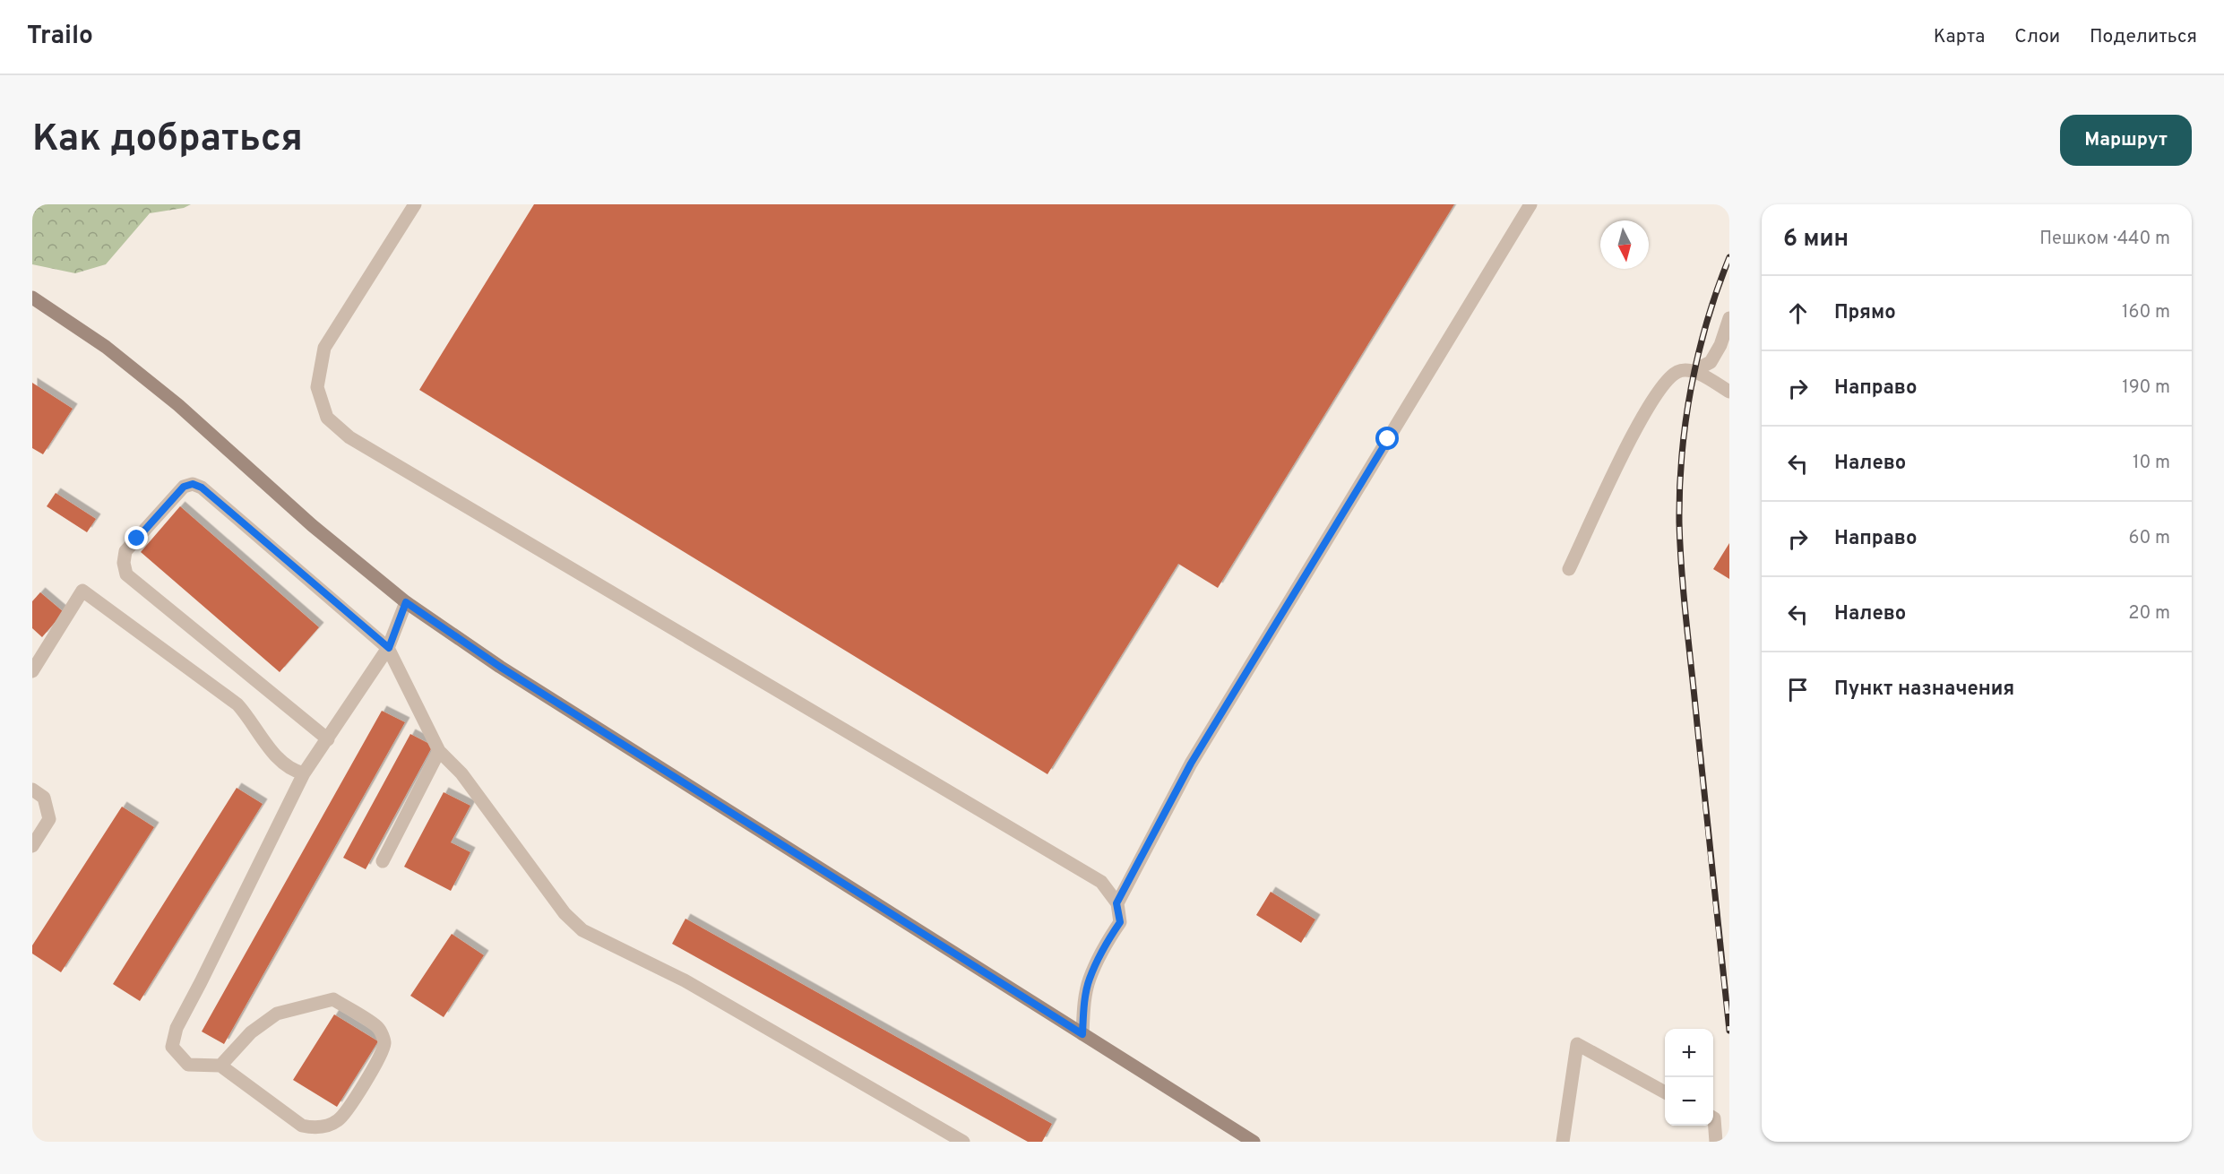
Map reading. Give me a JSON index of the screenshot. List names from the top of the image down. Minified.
{"north":"bottom","page":{"header":"Trailo","nav":["Карта","Слои","Поделиться"],"buttons":"Маршрут","title":"Как добраться","heading":["6 мин","Пешком · 440 m"],"list":[["Прямо","160 m"],["Направо","190 m"],["Налево","10 m"],["Направо","60 m"],["Налево","20 m"],"Пункт назначения"],"map_buttons":["+","−"]}}
